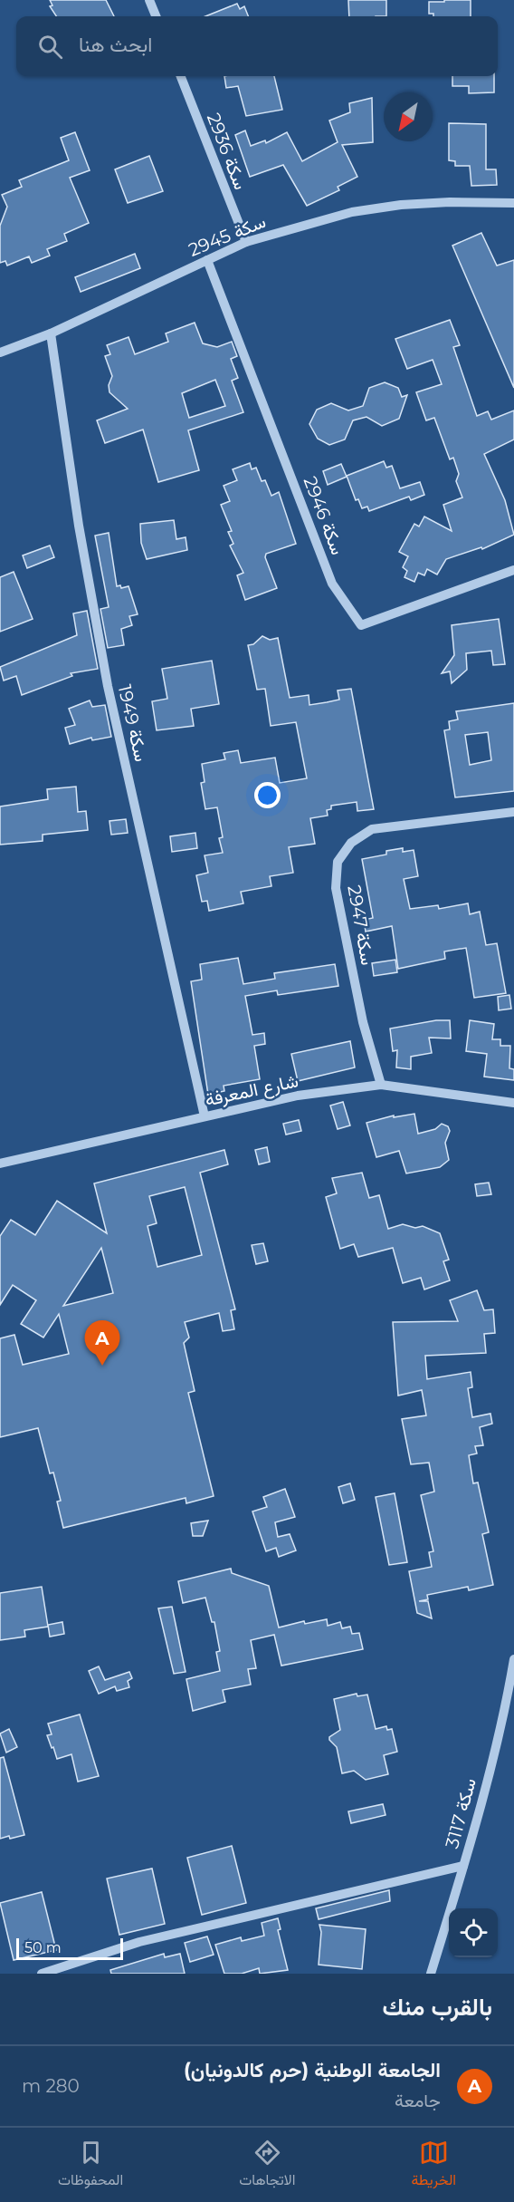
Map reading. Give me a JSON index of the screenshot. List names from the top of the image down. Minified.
{"streets":{"street":["سكة 2936","سكة 2945","سكة 2946","سكة 1949","سكة 2947","شارع المعرفة","سكة 3117"]},"crossings":[["سكة 2936","سكة 2945"],["سكة 2945","سكة 2946"],["سكة 2945","سكة 1949"],["سكة 1949","شارع المعرفة"],["سكة 2947","شارع المعرفة"]],"scale_bar":"50 m","north":"bottom left","page":{"search":"ابحث هنا","pins":"A","scale":"50 m","heading":"بالقرب منك","list":[{"mark":"A","name":"الجامعة الوطنية (حرم كالدونيان)","note":"جامعة","value":"280 m"}],"nav":["الخريطة","الاتجاهات","المحفوظات"]}}
